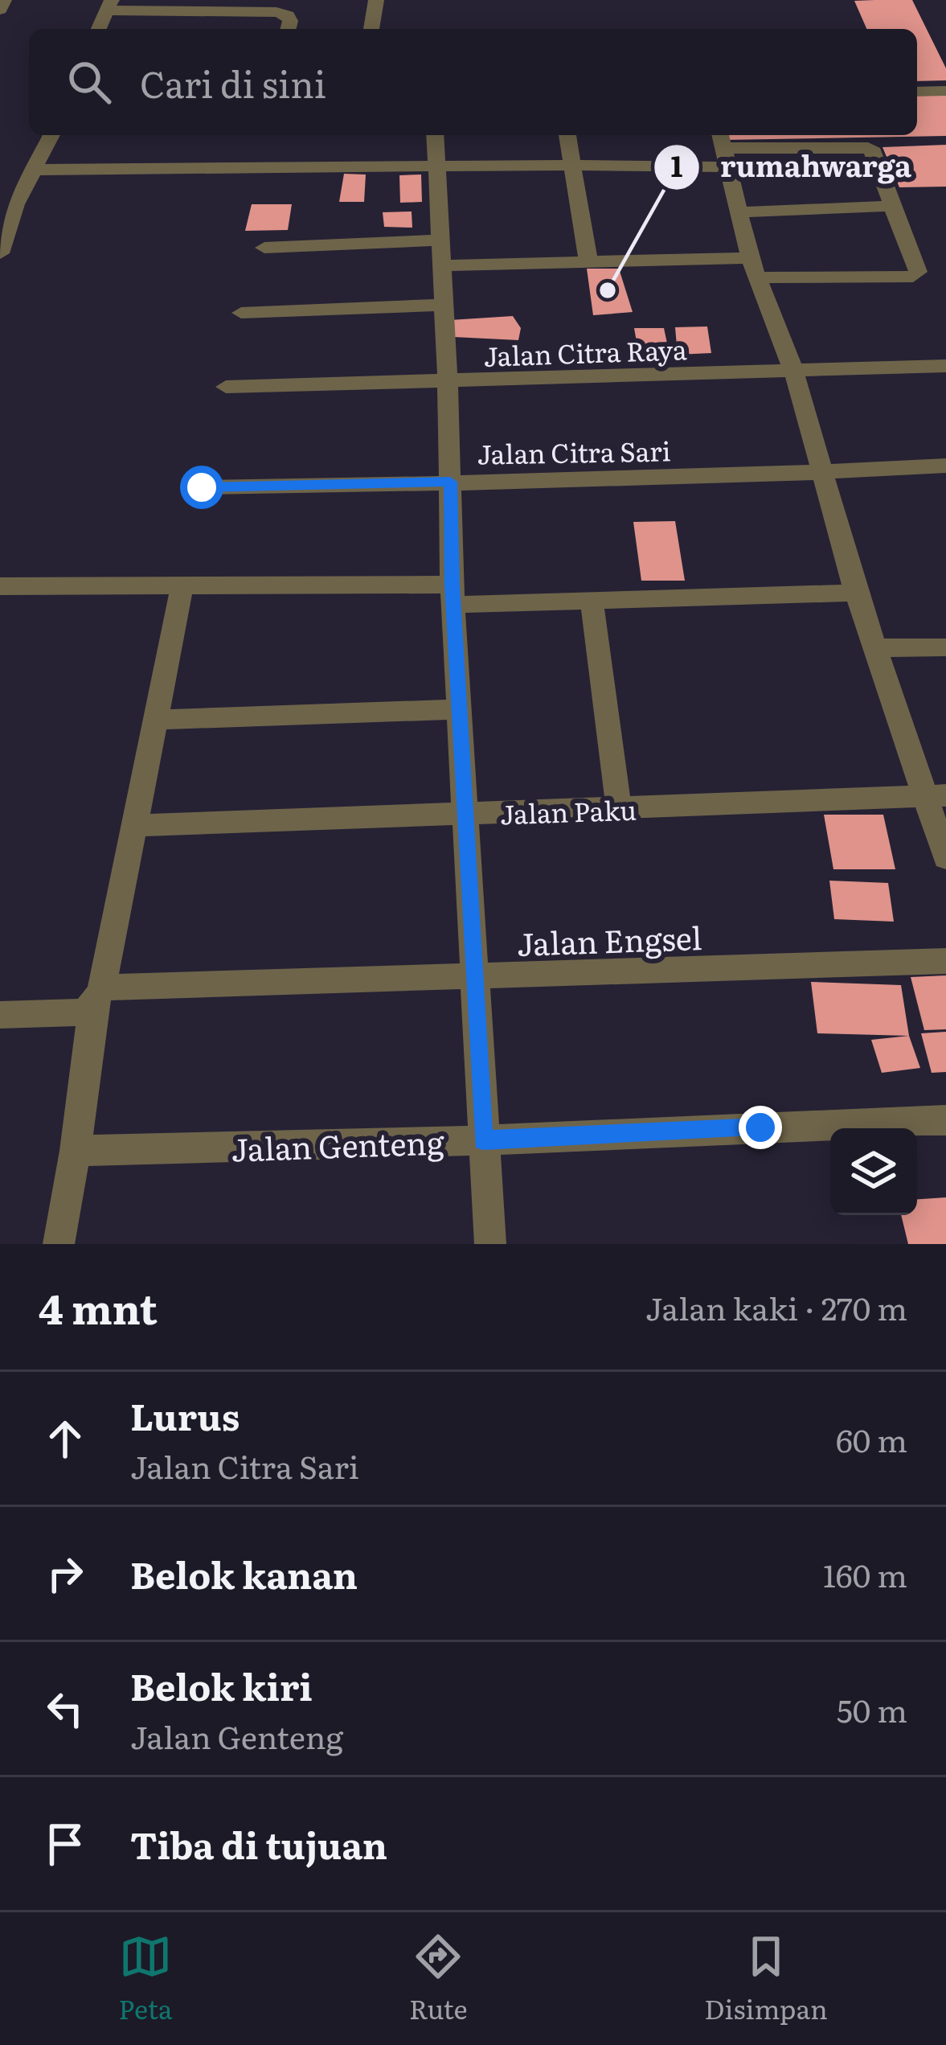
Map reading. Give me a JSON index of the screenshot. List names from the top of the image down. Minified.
{"streets":{"street":["Jalan Citra Raya","Jalan Citra Sari","Jalan Paku","Jalan Engsel","Jalan Genteng"]},"places":["rumahwarga"],"page":{"search":"Cari di sini","heading":["4 mnt","Jalan kaki · 270 m"],"list":[["Lurus","Jalan Citra Sari","60 m"],["Belok kanan","160 m"],["Belok kiri","Jalan Genteng","50 m"],"Tiba di tujuan"],"nav":["Peta","Rute","Disimpan"]}}
